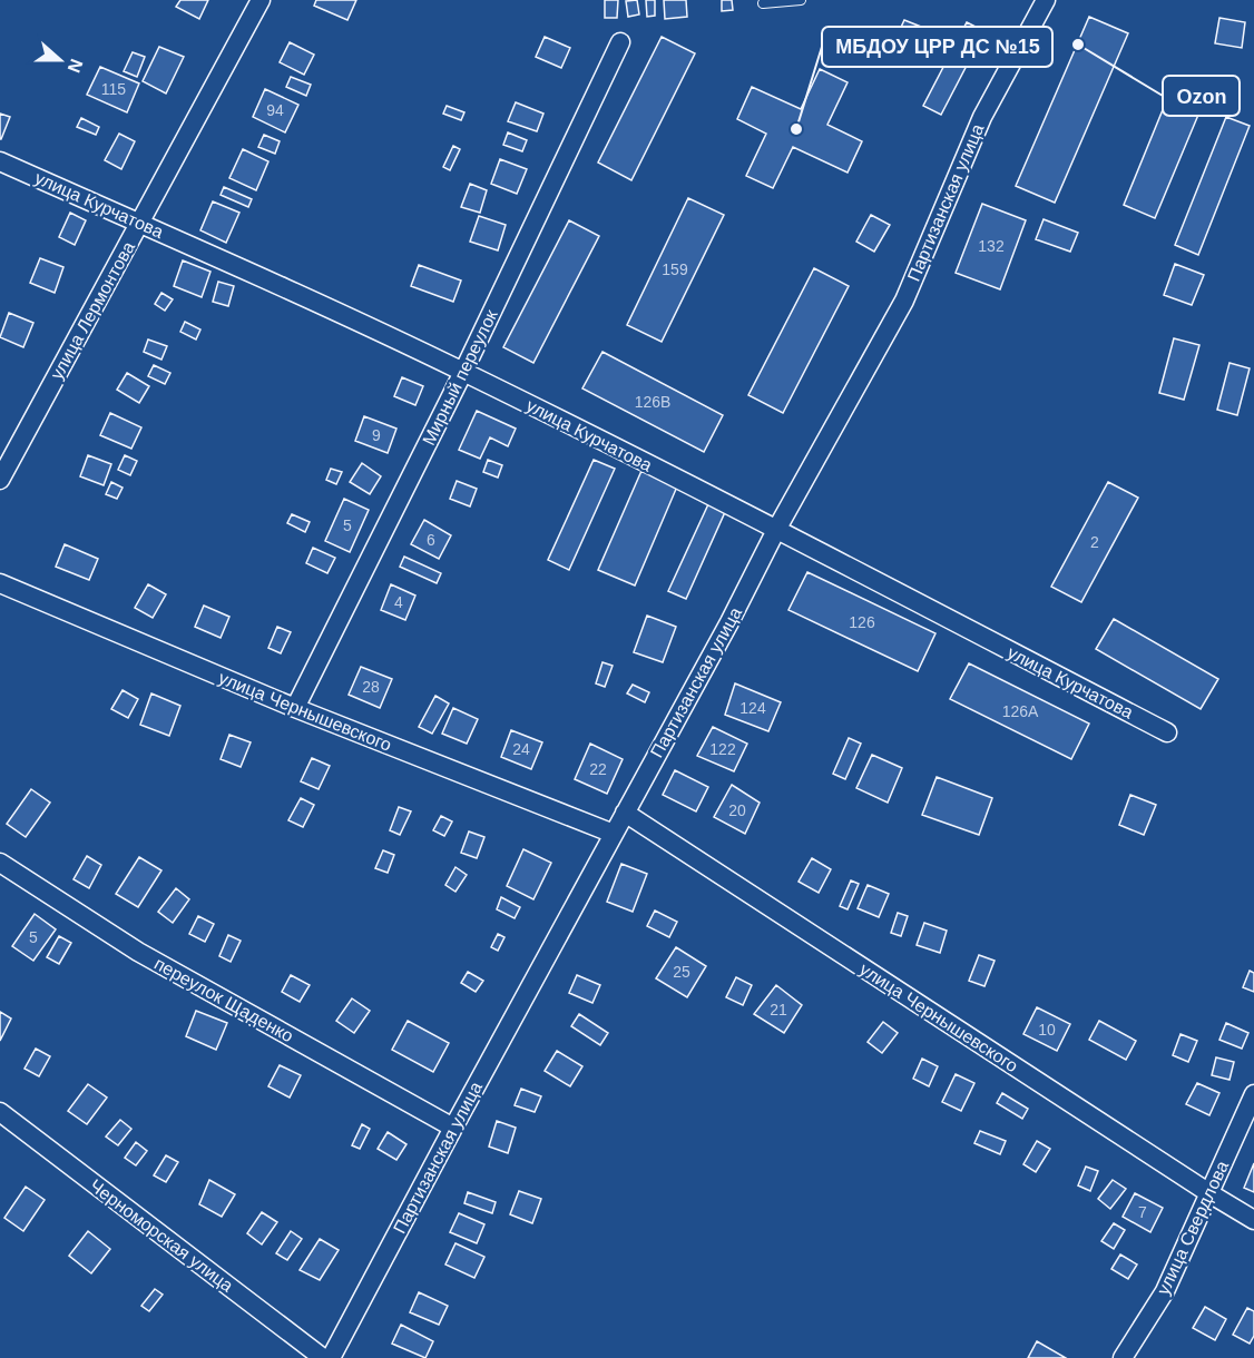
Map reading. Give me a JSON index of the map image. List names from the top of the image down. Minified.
{"streets":{"street":["Партизанская улица","улица Курчатова","улица Лермонтова","Мирный переулок","улица Чернышевского","переулок Щаденко","улица Свердлова","Черноморская улица"]},"crossings":[["Партизанская улица","улица Курчатова"],["Партизанская улица","улица Чернышевского"],["Партизанская улица","переулок Щаденко"],["улица Курчатова","улица Лермонтова"],["улица Курчатова","Мирный переулок"],["Мирный переулок","улица Чернышевского"],["улица Чернышевского","улица Свердлова"]],"places":["Ozon","МБДОУ ЦРР ДС №15"],"house_numbers":["115","94","132","159","126В","9","5","6","2","4","126","28","124","126А","24","122","22","20","5","25","21","10","7"],"north":"right"}
